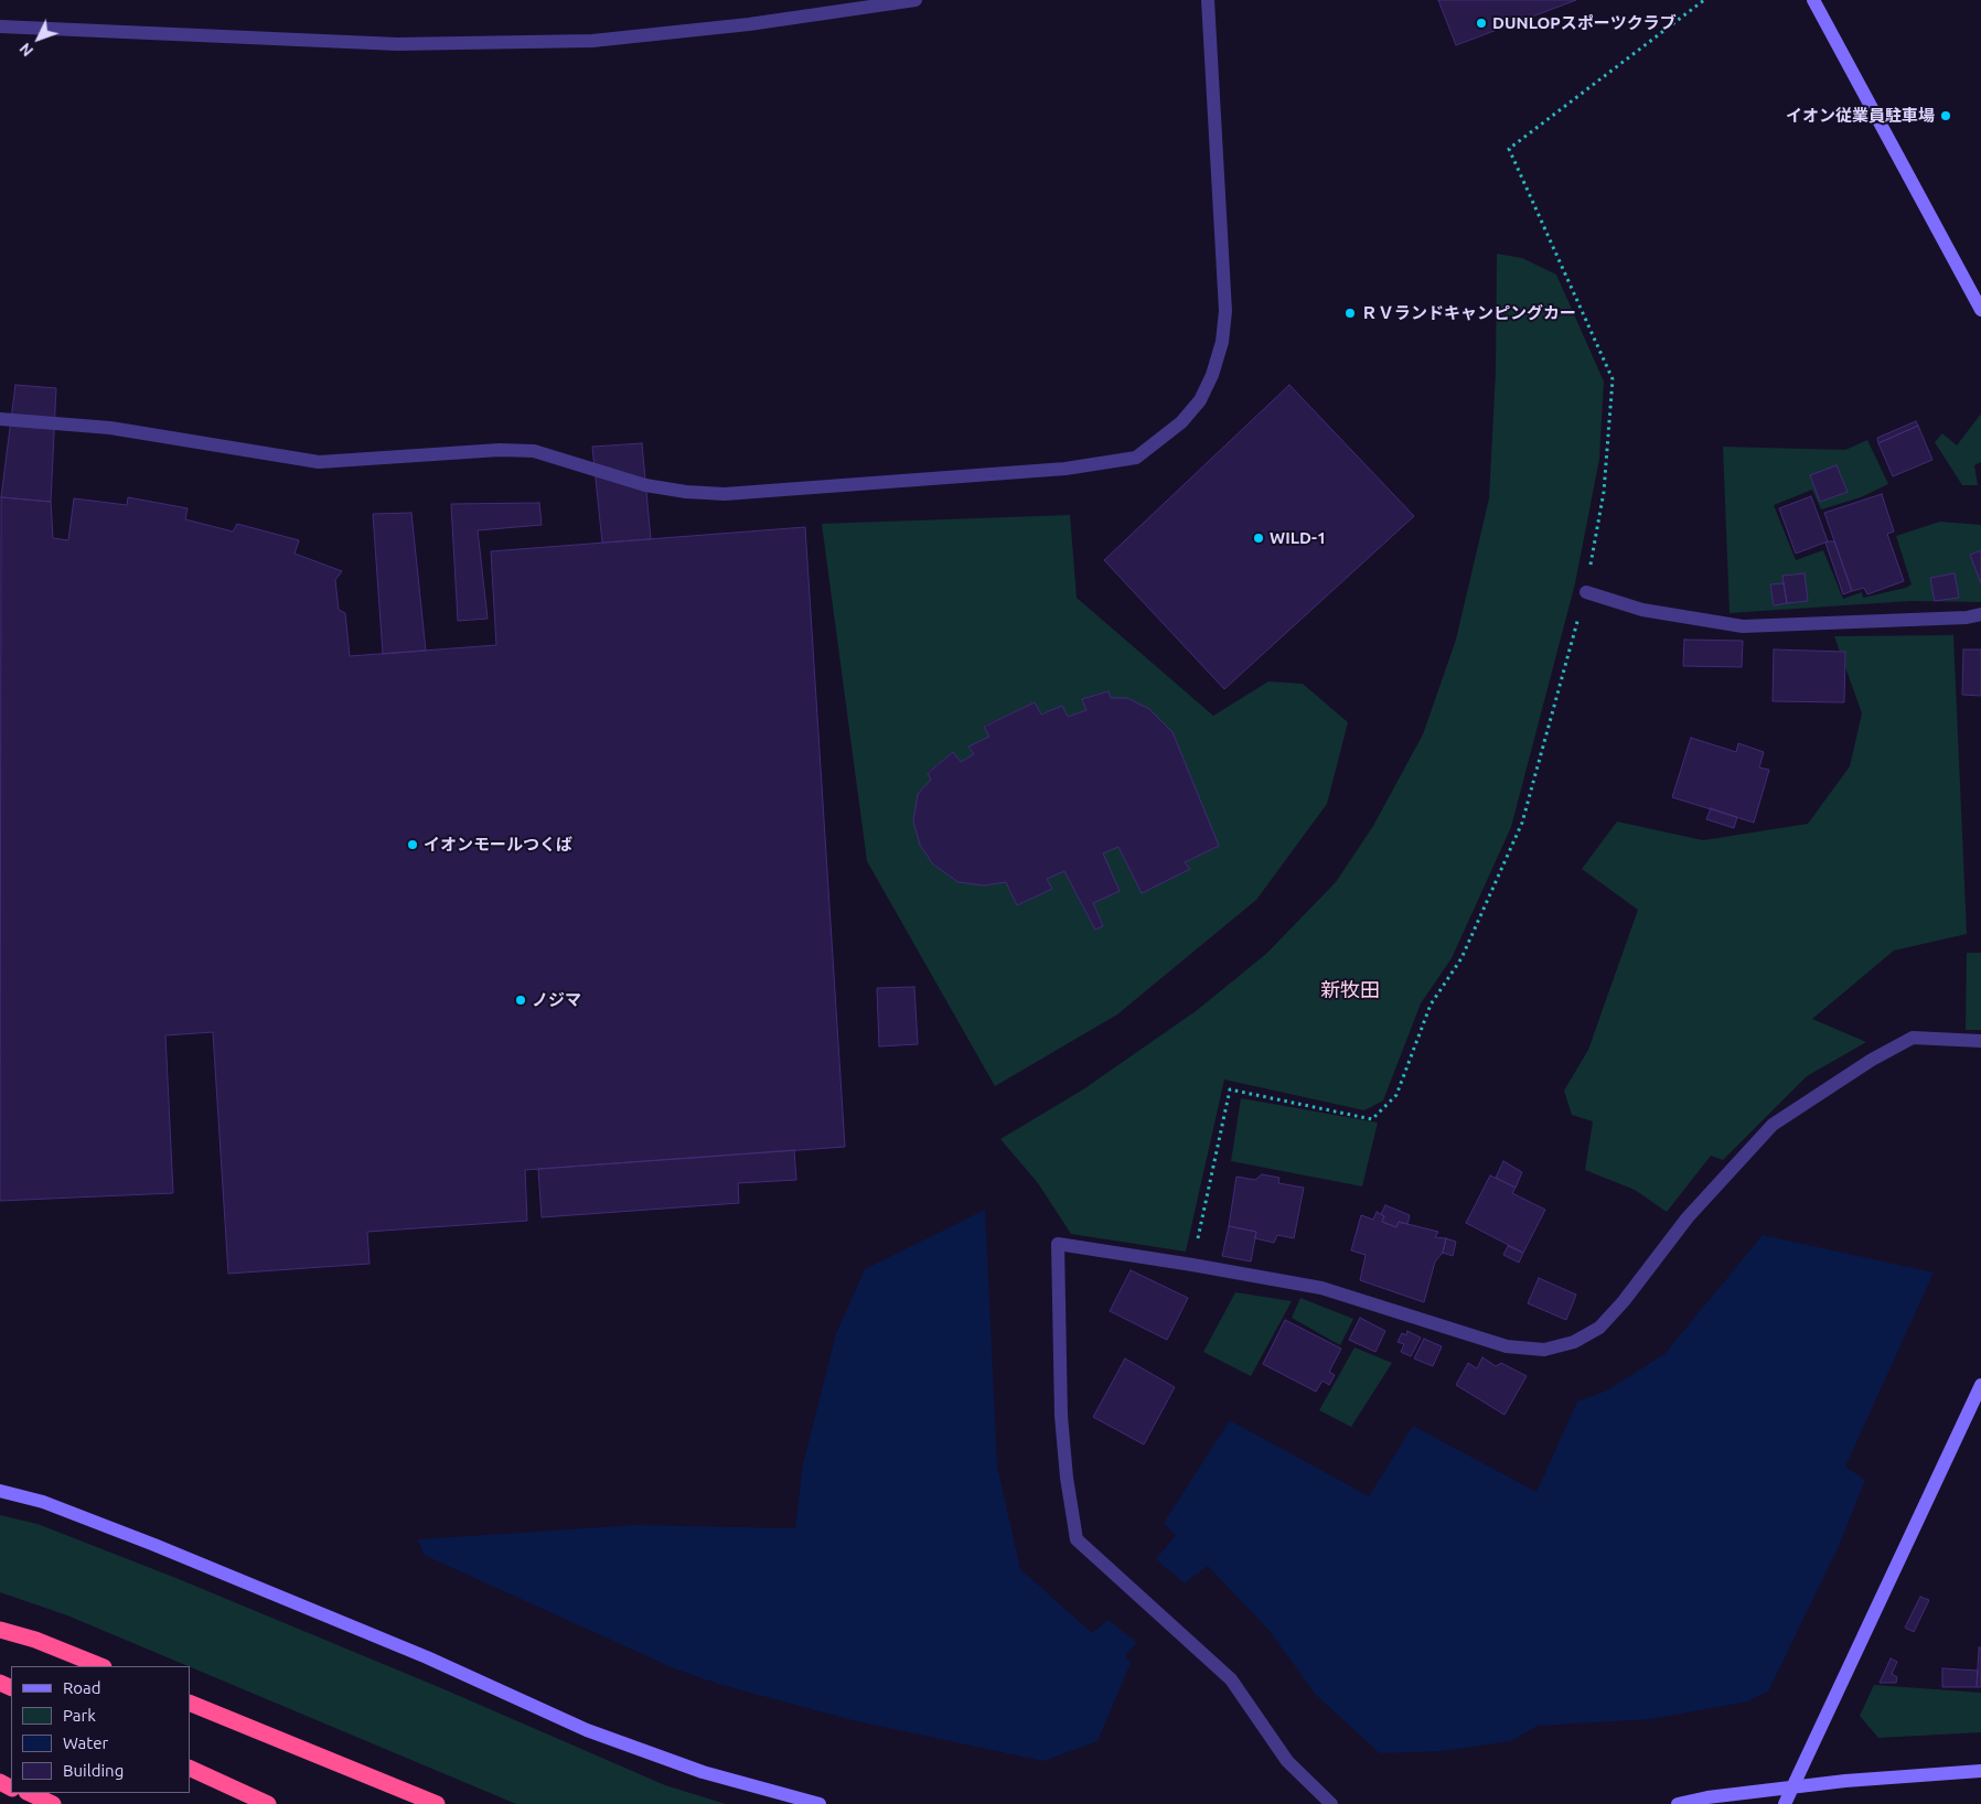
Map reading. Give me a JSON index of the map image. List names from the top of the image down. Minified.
{"districts":["新牧田"],"places":["DUNLOPスポーツクラブ","イオン従業員駐車場","ＲＶランドキャンピングカー","WILD-1","イオンモールつくば","ノジマ"],"legend":["Road","Park","Water","Building"],"north":"bottom left"}
